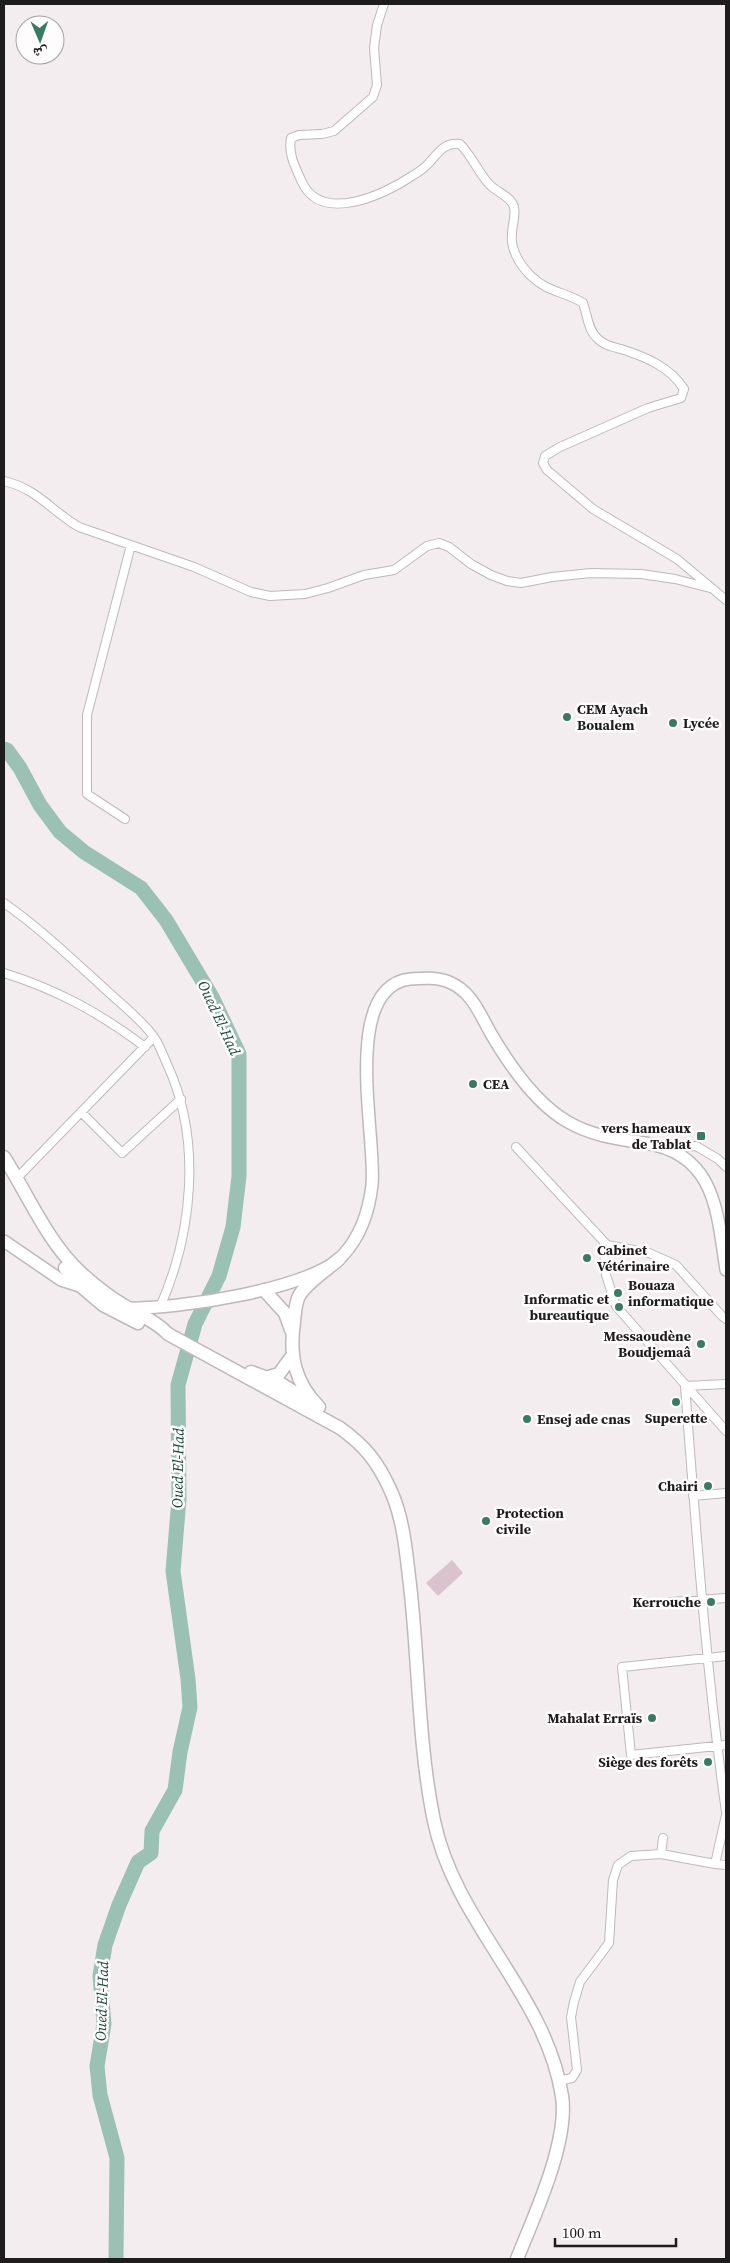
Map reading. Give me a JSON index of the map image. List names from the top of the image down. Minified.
{"water":["Oued El-Had"],"places":{"other":["CEM Ayach Boualem","Lycée","CEA","Cabinet Vétérinaire","Bouaza informatique","Informatic et bureautique","Messaoudène Boudjemaâ","Superette","Ensej ade cnas","Chairi","Protection civile","Kerrouche","Mahalat Erraïs","Siège des forêts"],"transit":["vers hameaux de Tablat"]},"scale_bar":"100 m","north":"bottom"}
